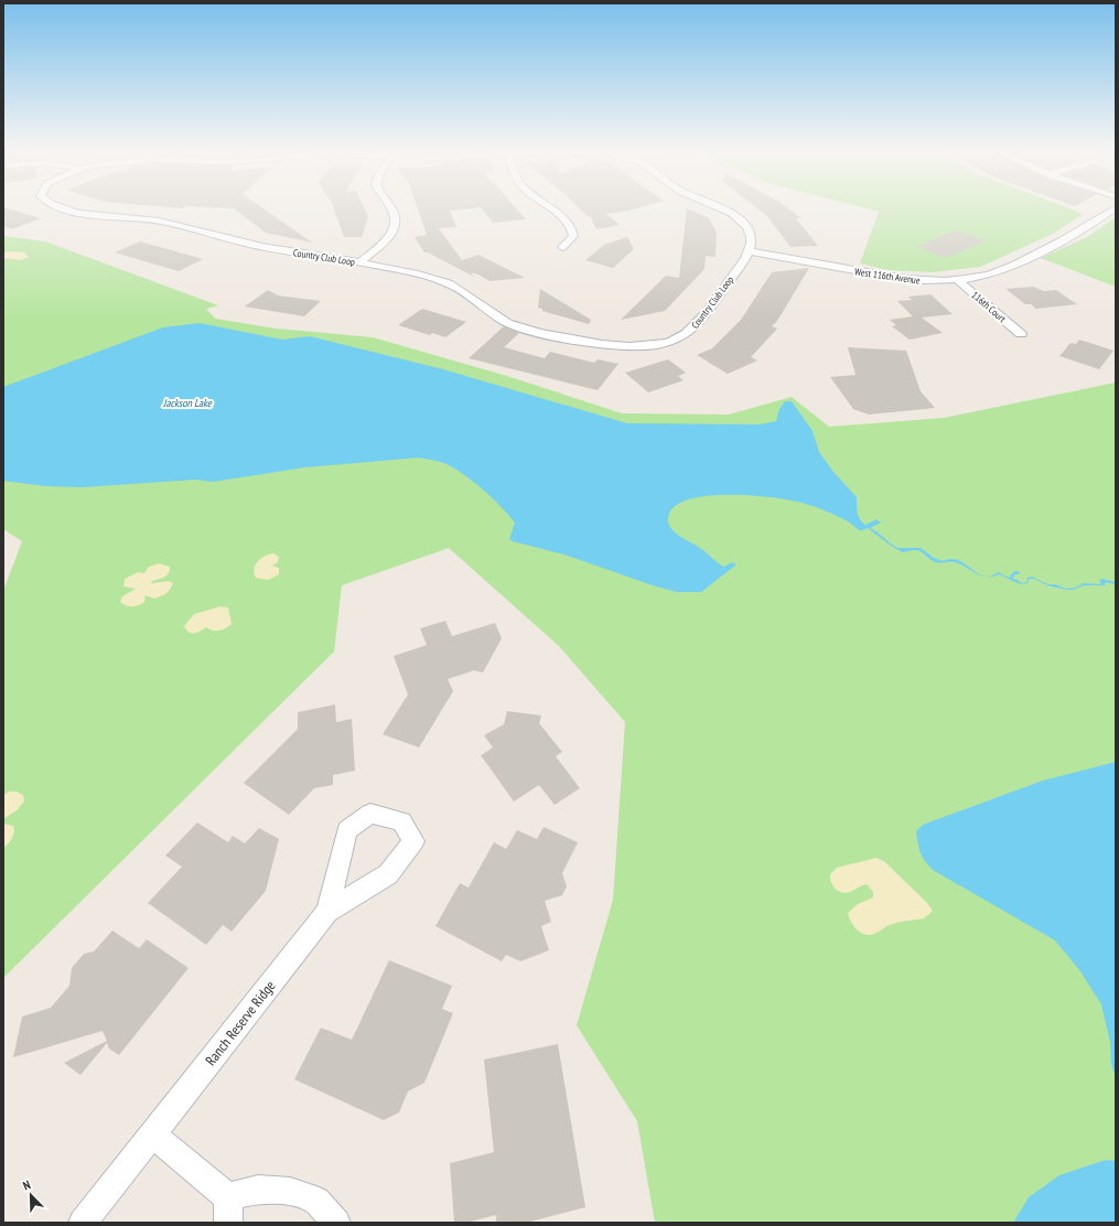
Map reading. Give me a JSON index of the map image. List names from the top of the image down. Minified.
{"streets":{"street":["Country Club Loop","West 116th Avenue","116th Court","Ranch Reserve Ridge"]},"crossings":[["Country Club Loop","West 116th Avenue"],["West 116th Avenue","116th Court"]],"water":["Jackson Lake"],"north":"top left"}
